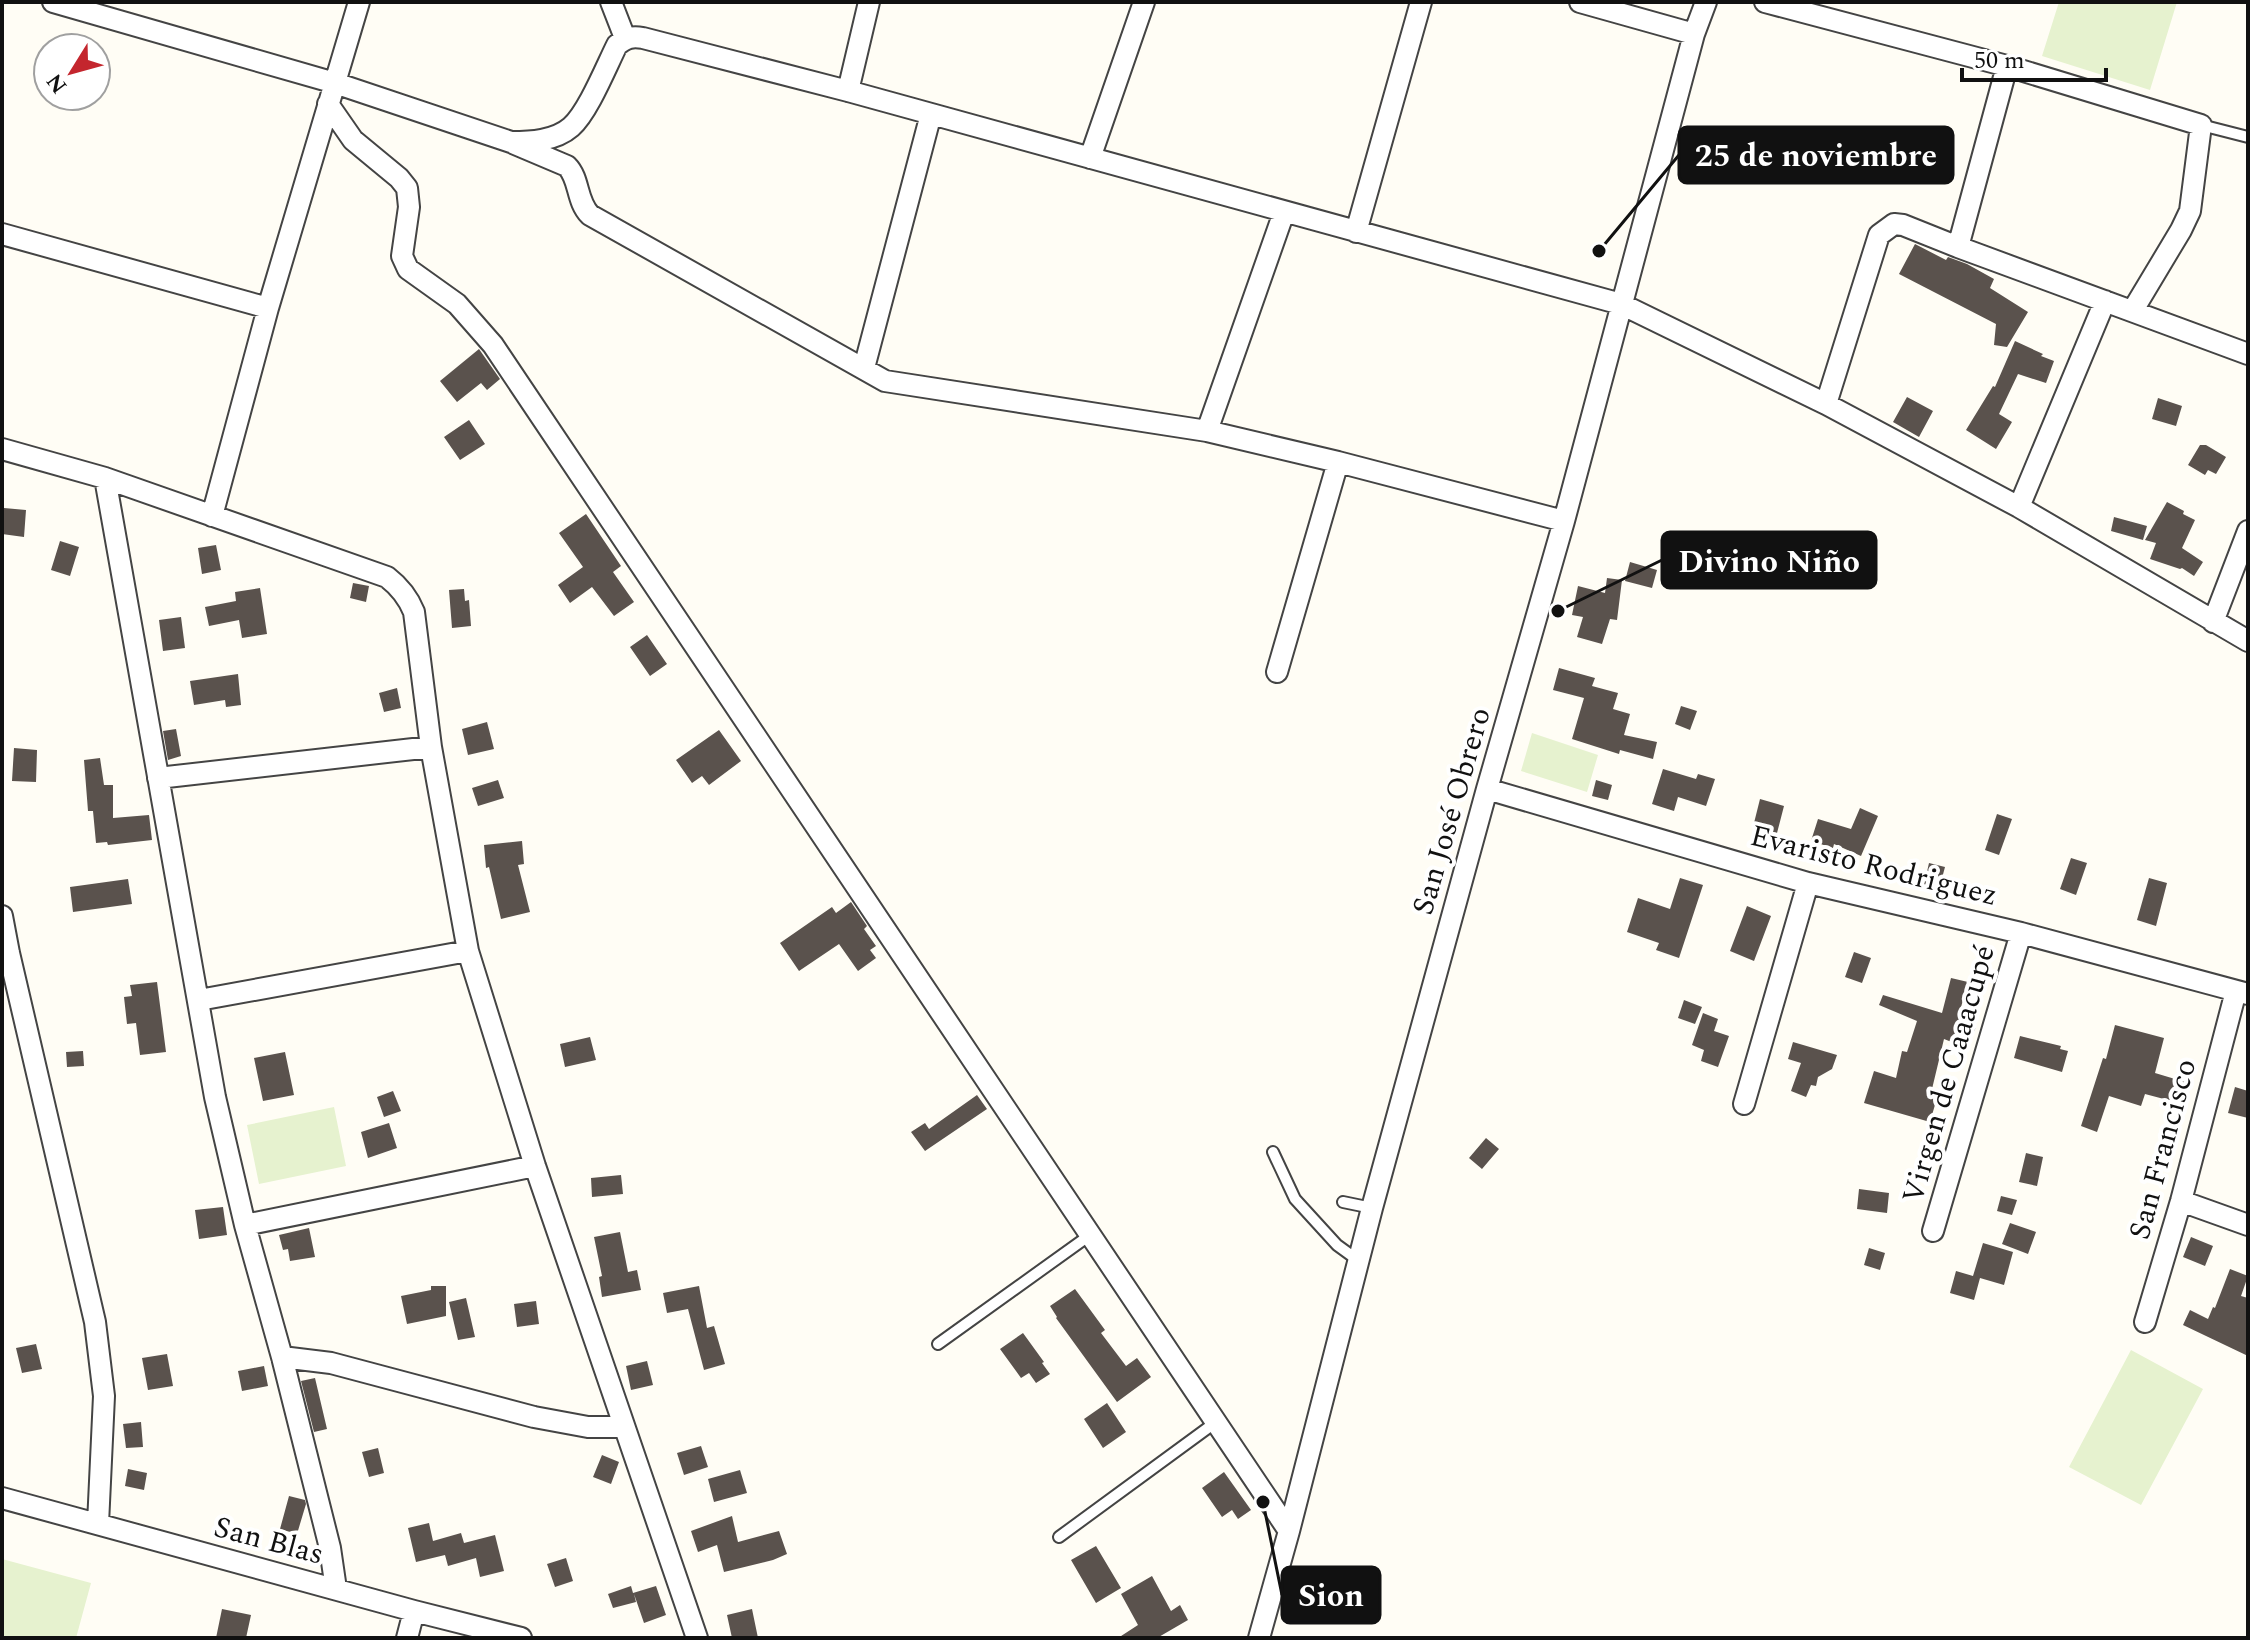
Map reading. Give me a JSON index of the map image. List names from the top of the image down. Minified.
{"streets":{"street":["San José Obrero","Evaristo Rodriguez","Virgen de Caaacupé","San Francisco","San Blas"]},"crossings":[["San José Obrero","Evaristo Rodriguez"],["Evaristo Rodriguez","Virgen de Caaacupé"],["Evaristo Rodriguez","San Francisco"]],"places":["25 de noviembre","Divino Niño","Sion"],"scale_bar":"50 m","north":"bottom left"}
